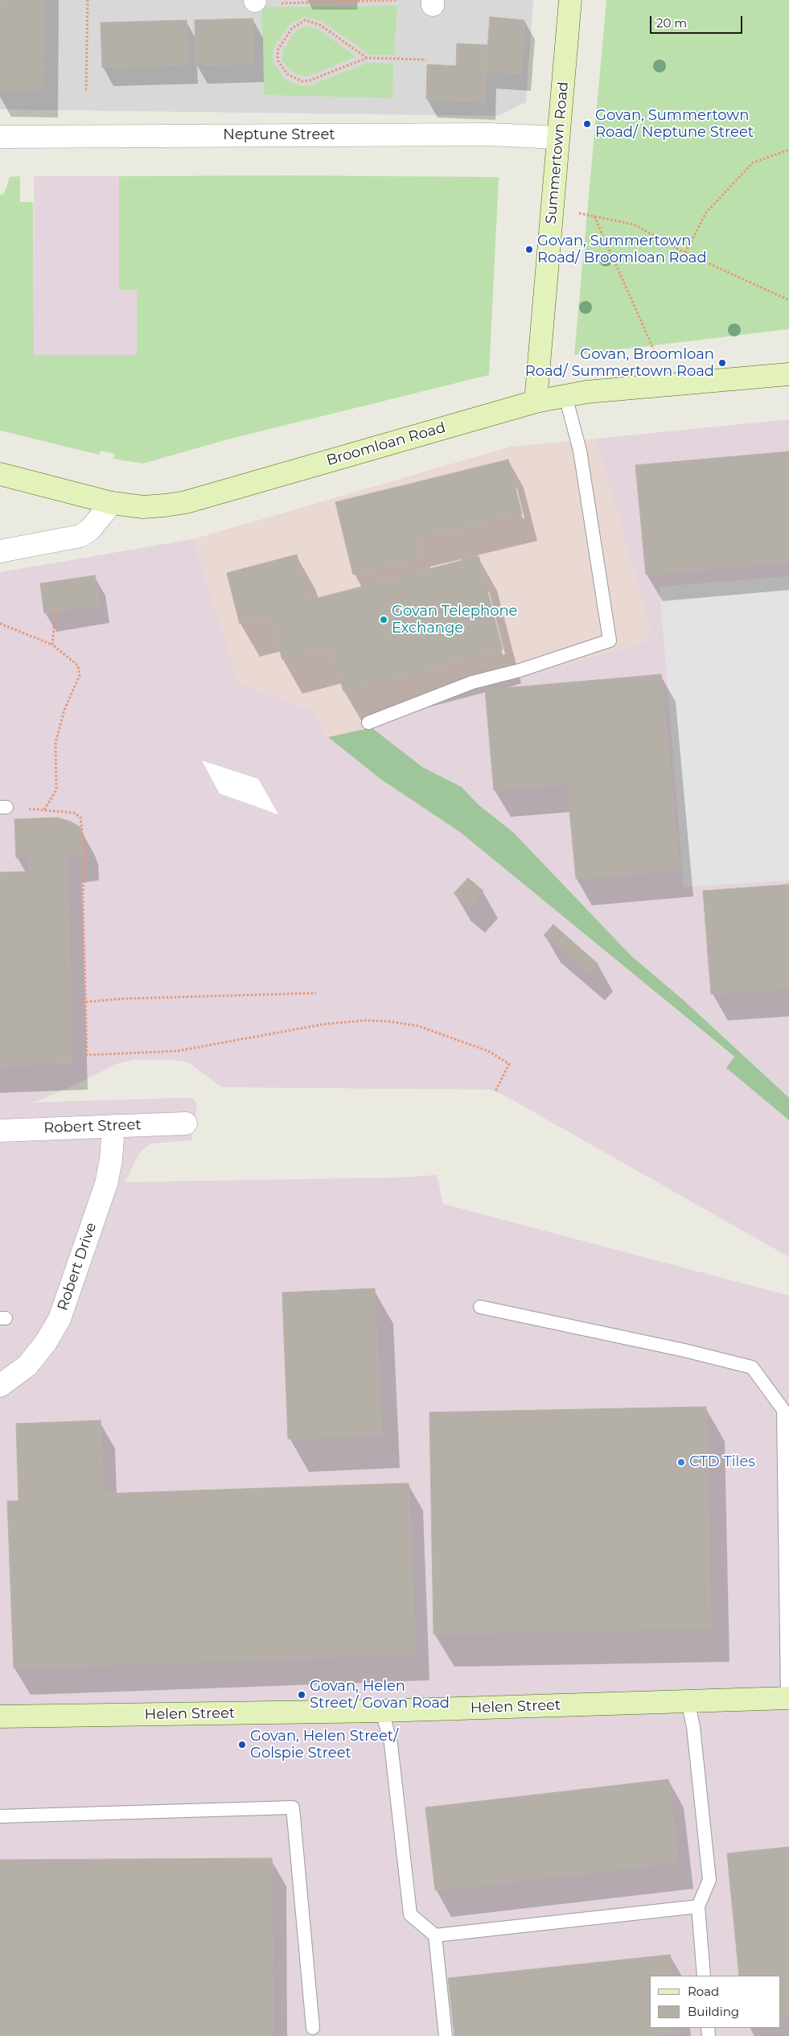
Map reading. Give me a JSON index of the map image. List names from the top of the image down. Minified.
{"streets":{"street":["Neptune Street","Summertown Road","Broomloan Road","Robert Street","Robert Drive","Helen Street"]},"crossings":[["Neptune Street","Summertown Road"],["Summertown Road","Broomloan Road"],["Robert Street","Robert Drive"]],"places":["Govan, Summertown Road/ Neptune Street","Govan, Summertown Road/ Broomloan Road","Govan, Broomloan Road/ Summertown Road","Govan Telephone Exchange","CTD Tiles","Govan, Helen Street/ Govan Road","Govan, Helen Street/ Golspie Street"],"legend":["Road","Building"],"scale_bar":"20 m"}
